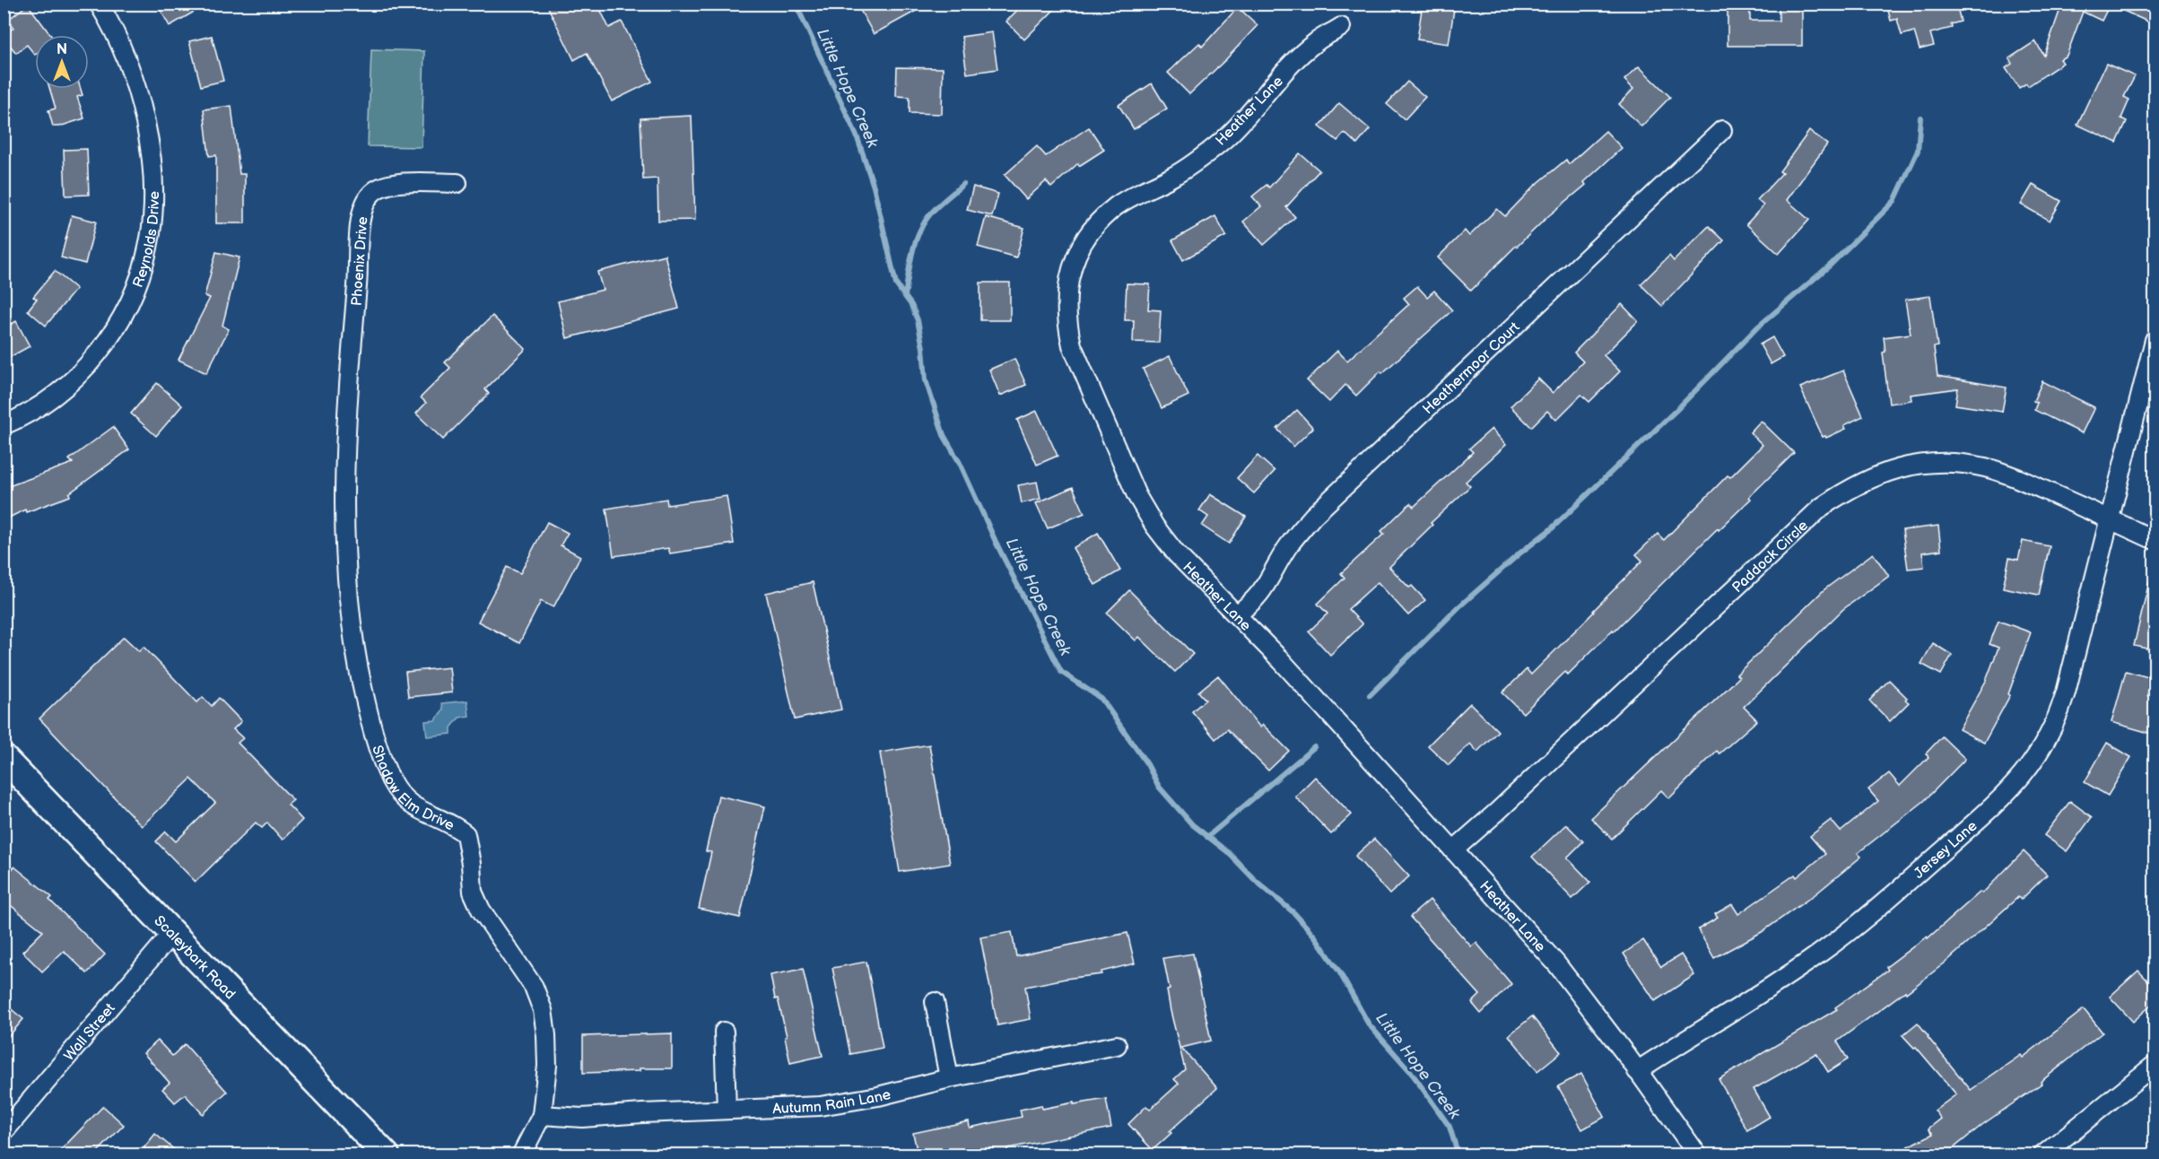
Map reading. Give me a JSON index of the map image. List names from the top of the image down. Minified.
{"streets":{"street":["Heather Lane","Reynolds Drive","Phoenix Drive","Heathermoor Court","Paddock Circle","Shadow Elm Drive","Jersey Lane","Scaleybark Road","Wall Street","Autumn Rain Lane"]},"crossings":[["Heather Lane","Heathermoor Court"],["Heather Lane","Paddock Circle"],["Heather Lane","Jersey Lane"],["Phoenix Drive","Shadow Elm Drive"],["Paddock Circle","Jersey Lane"],["Shadow Elm Drive","Autumn Rain Lane"],["Scaleybark Road","Wall Street"]],"water":["Little Hope Creek"],"north":"top"}
